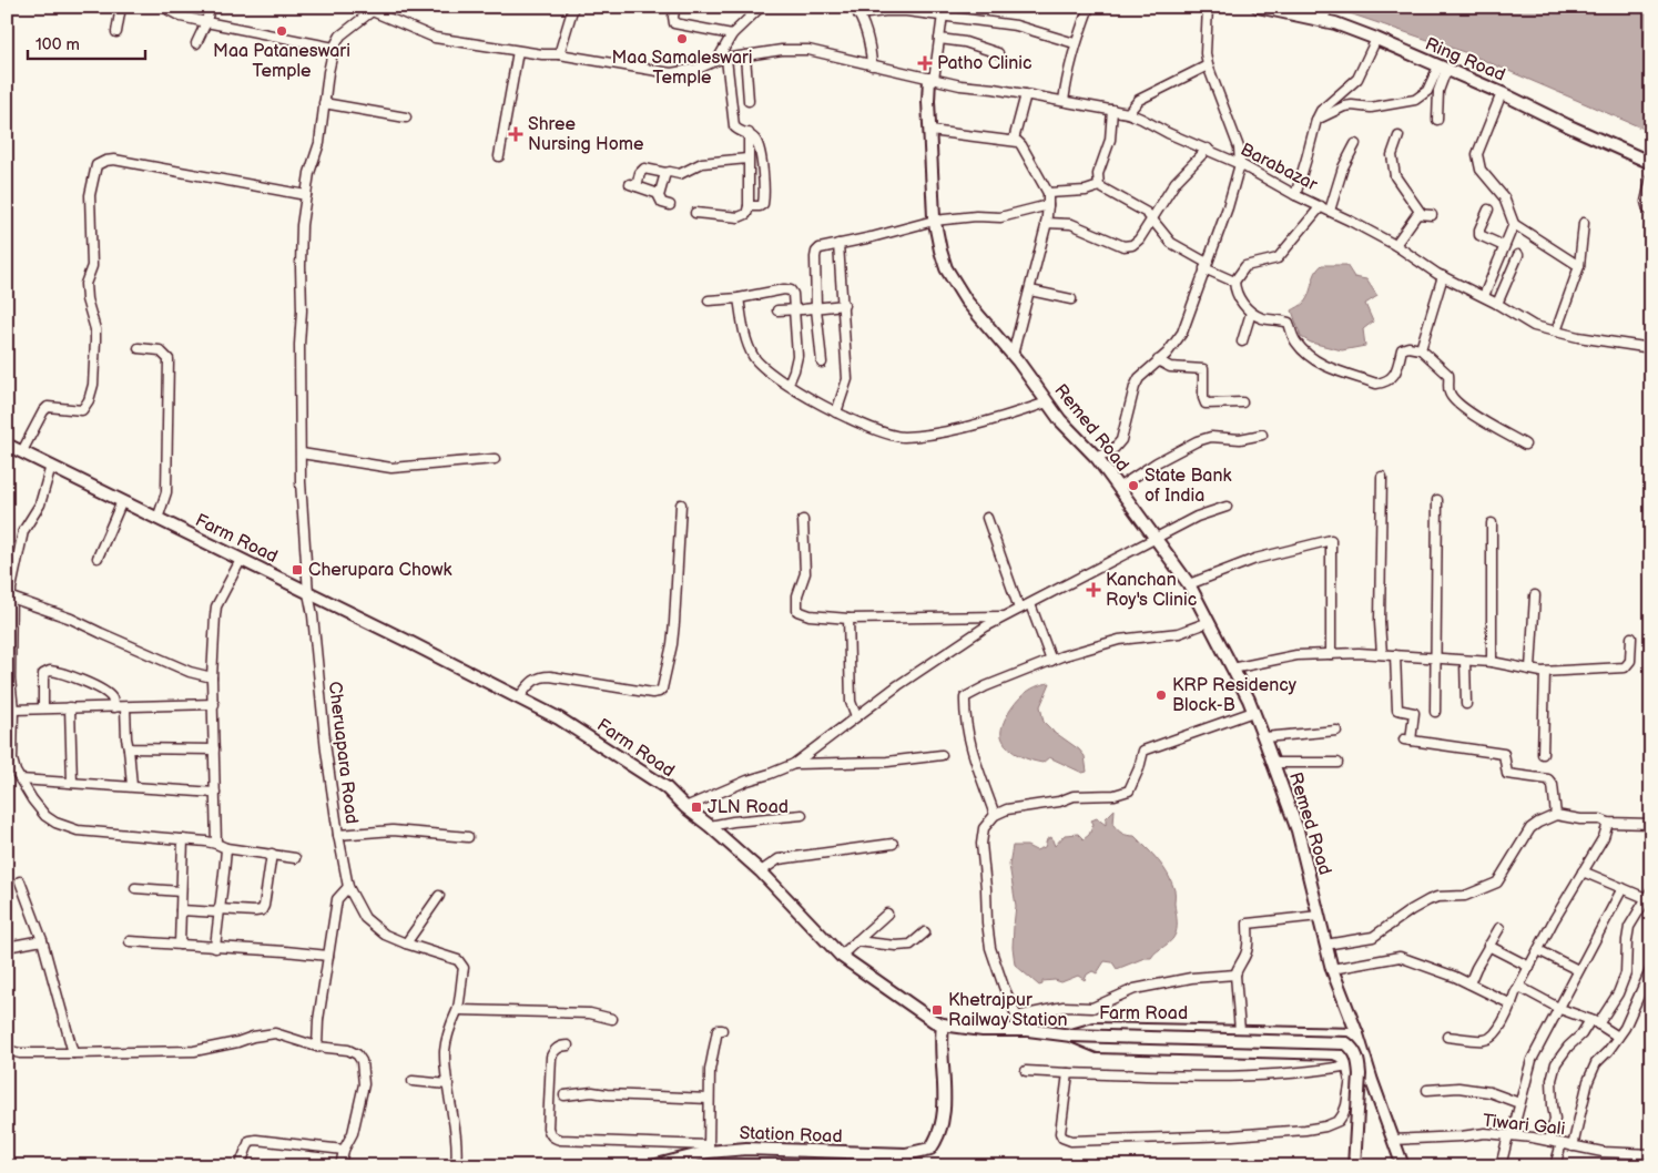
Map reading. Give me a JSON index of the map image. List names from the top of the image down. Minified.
{"streets":{"street":["Ring Road","Barabazar","Remed Road","Farm Road","Cheruapara Road","Tiwari Gali","Station Road"]},"crossings":[["Barabazar","Remed Road"],["Remed Road","Farm Road"],["Remed Road","Tiwari Gali"],["Farm Road","Cheruapara Road"],["Farm Road","Station Road"]],"places":{"other":["Maa Pataneswari Temple","Maa Samaleswari Temple","State Bank of India","KRP Residency Block-B"],"health":["Patho Clinic","Shree Nursing Home","Kanchan Roy's Clinic"],"transit":["Cherupara Chowk","JLN Road","Khetrajpur Railway Station"]},"scale_bar":"100 m"}
